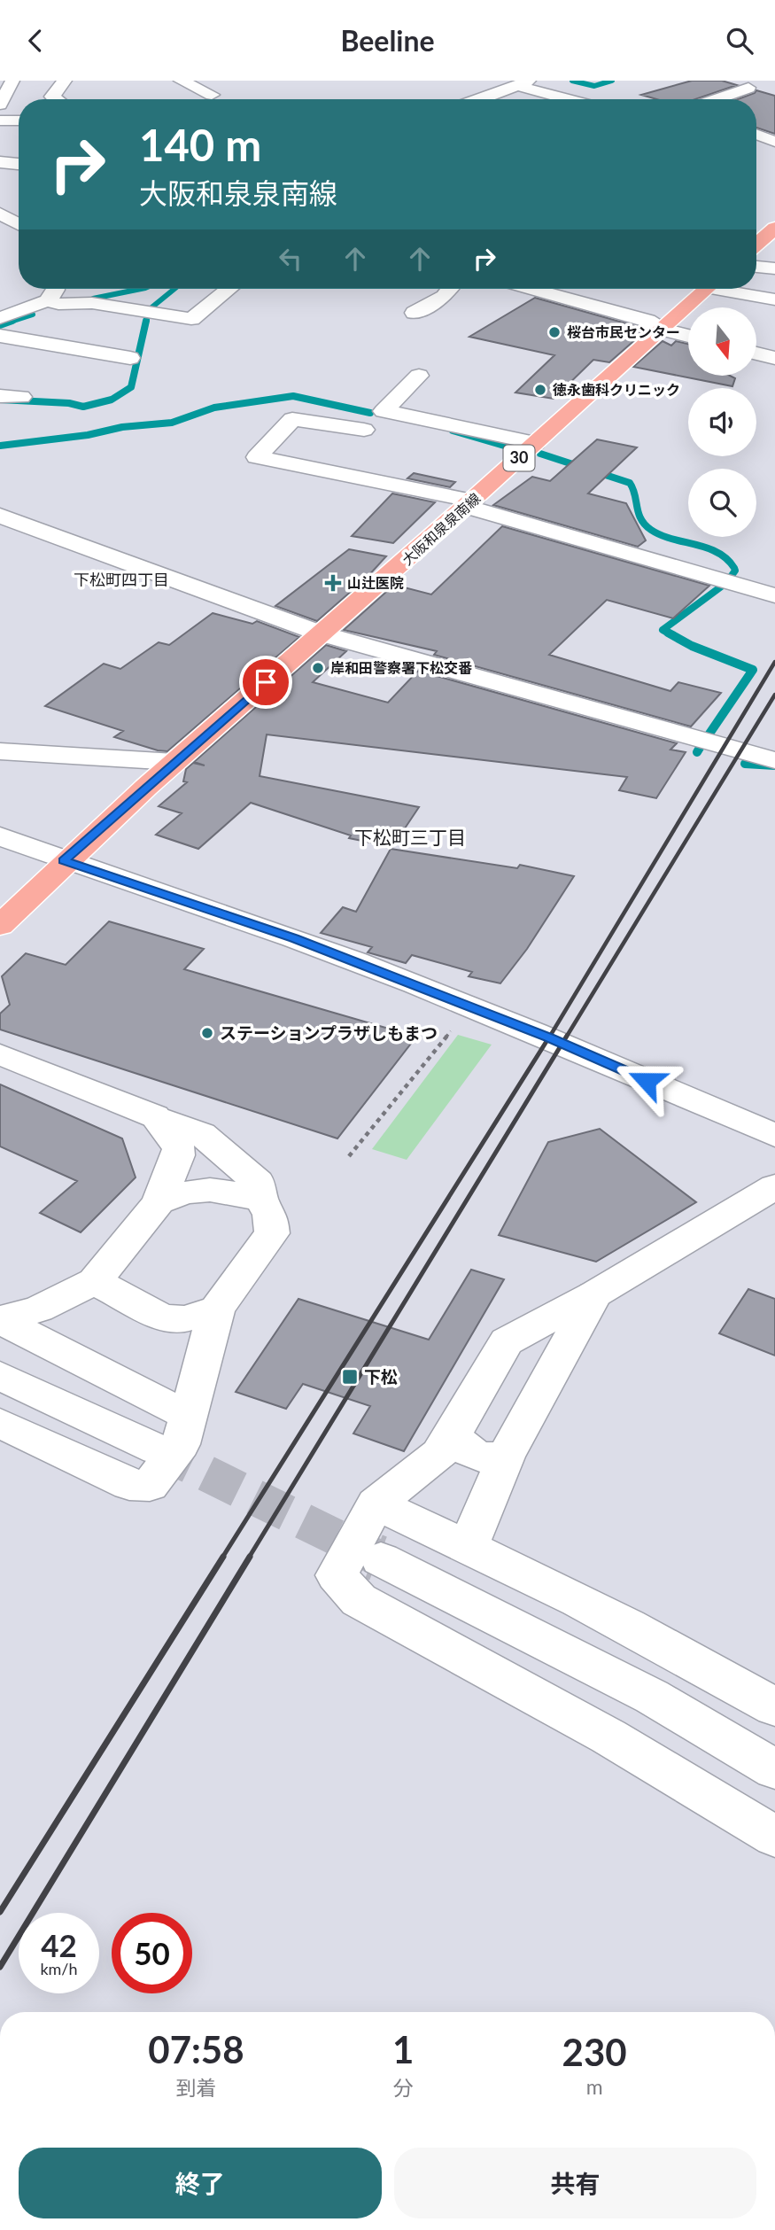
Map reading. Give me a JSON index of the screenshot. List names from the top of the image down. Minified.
{"streets":{"main road":["30","大阪和泉泉南線"]},"districts":["下松町四丁目","下松町三丁目"],"places":{"other":["桜台市民センター","徳永歯科クリニック","岸和田警察署下松交番","ステーションプラザしもまつ"],"health":["山辻医院"],"transit":["下松"]},"north":"bottom","page":{"header":"Beeline","turn":["140 m","大阪和泉泉南線"],"speed":"42 km/h","limit":"50","eta":["07:58","到着","1","分","230","m"],"buttons":["終了","共有"]}}
